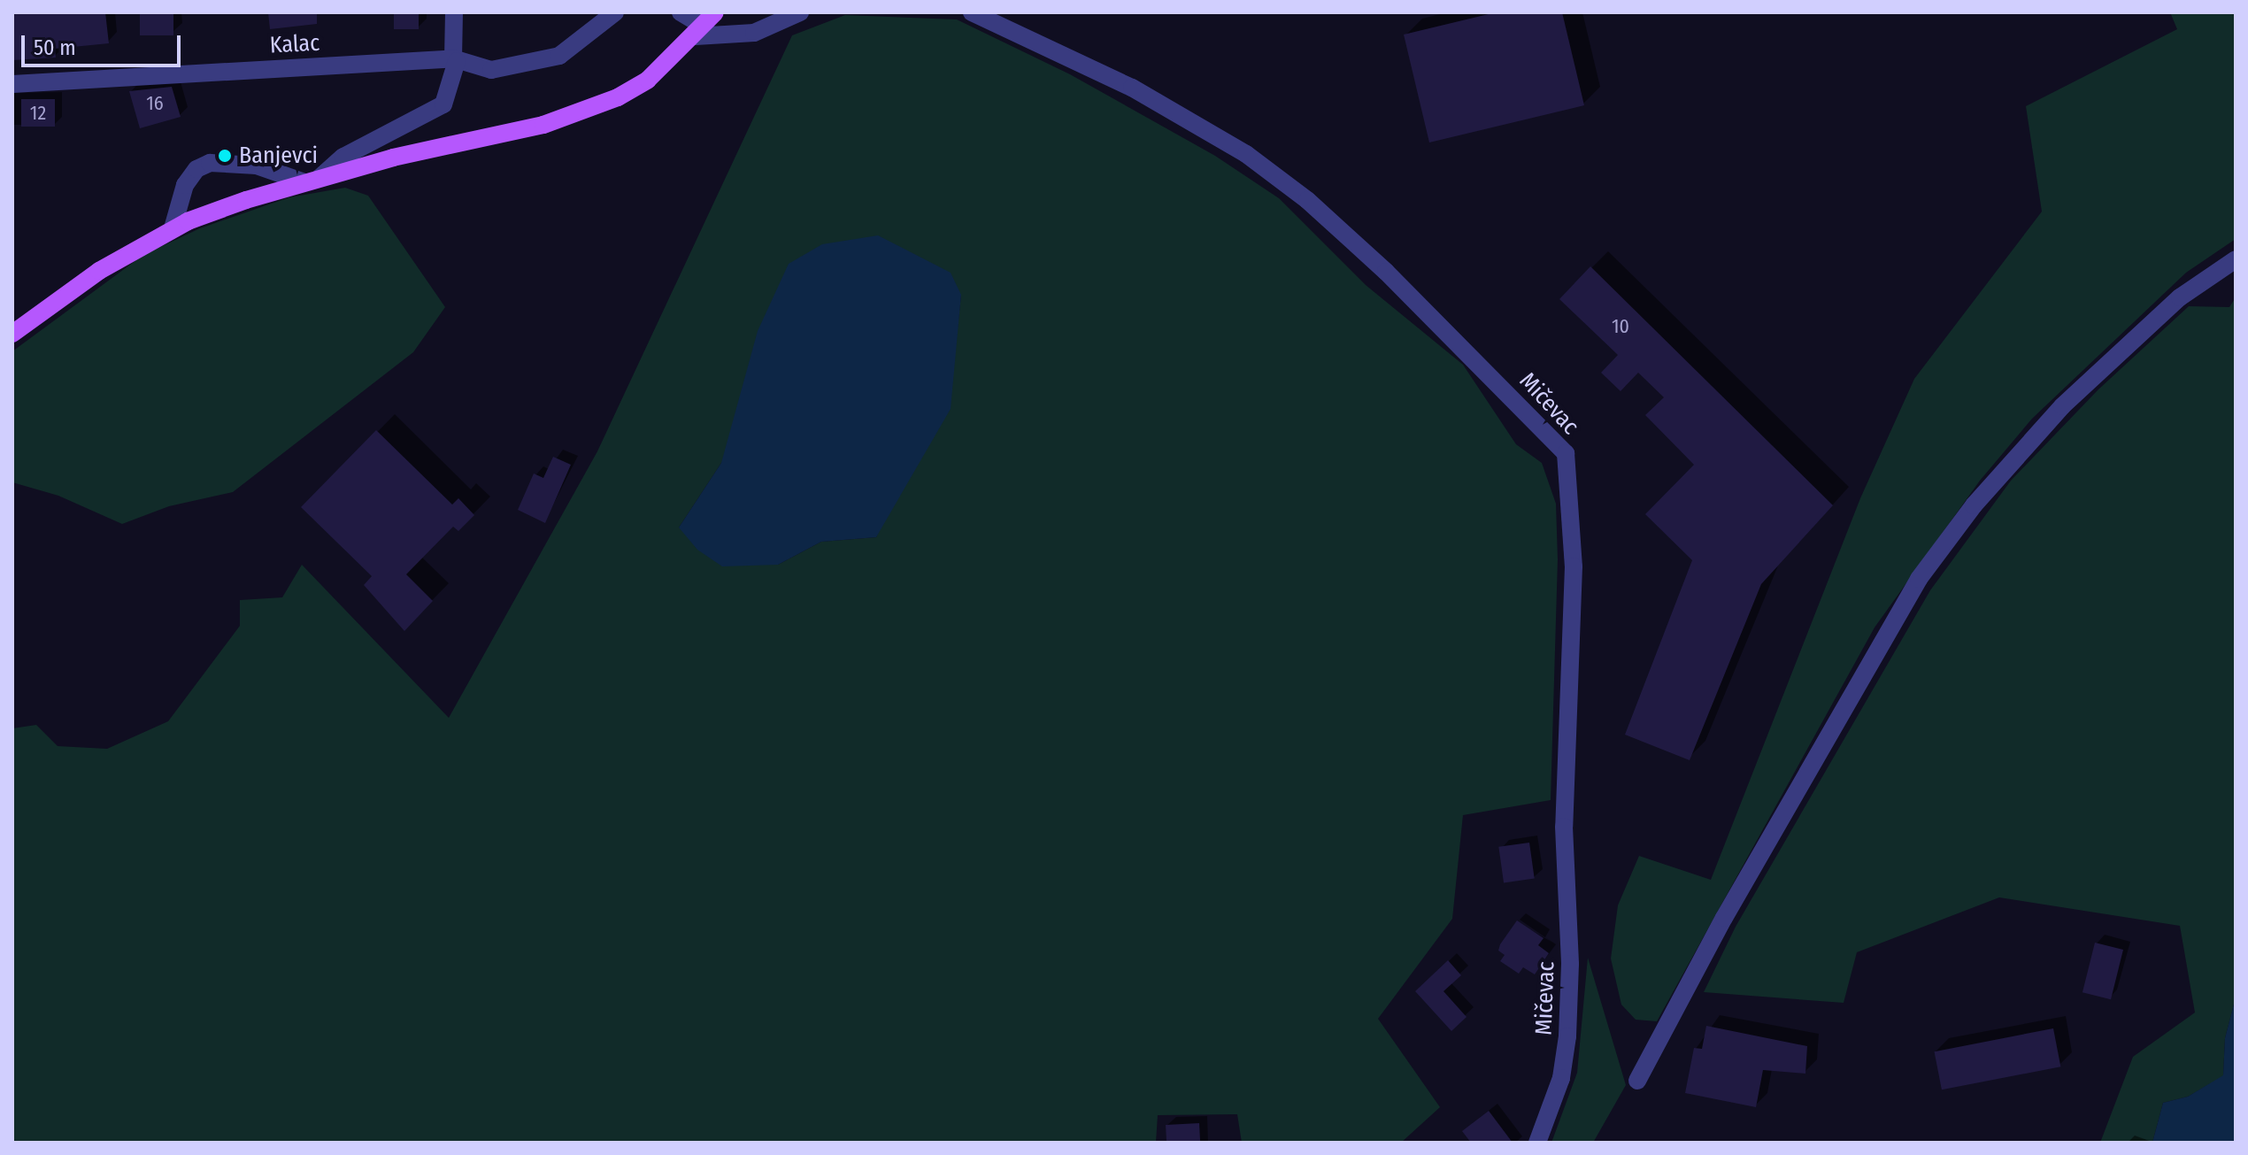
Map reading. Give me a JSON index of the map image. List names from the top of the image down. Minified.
{"streets":{"street":["Kalac","Mičevac"]},"places":["Banjevci"],"house_numbers":["16","12","10"],"scale_bar":"50 m"}
